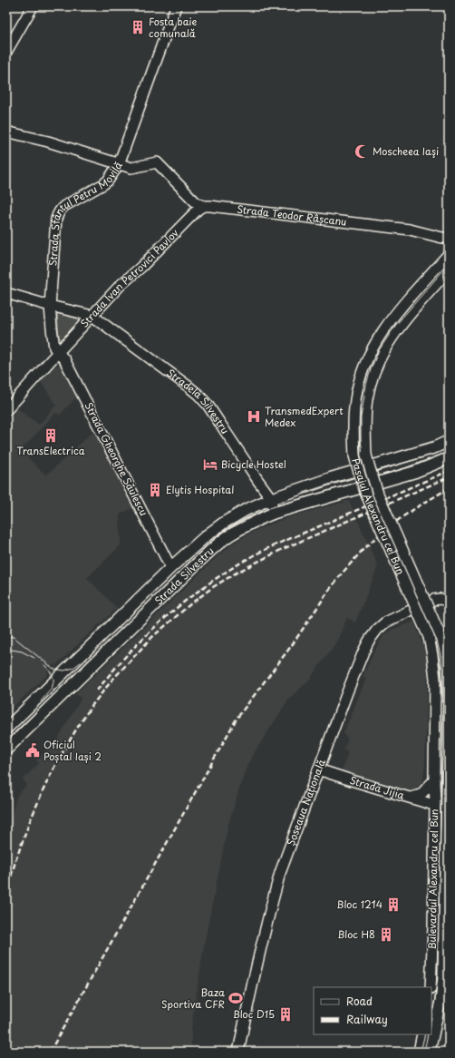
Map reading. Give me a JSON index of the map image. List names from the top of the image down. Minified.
{"streets":{"main road":["Strada Silvestru"],"street":["Strada Sfântul Petru Movilă","Strada Teodor Râșcanu","Strada Ivan Petrovici Pavlov","Stradela Silvestru","Strada Gheorghe Săulescu","Pasajul Alexandru cel Bun","Strada Jijia","Șoseaua Națională","Bulevardul Alexandru cel Bun"]},"crossings":[["Strada Sfântul Petru Movilă","Strada Ivan Petrovici Pavlov"],["Strada Sfântul Petru Movilă","Strada Gheorghe Săulescu"],["Strada Teodor Râșcanu","Strada Ivan Petrovici Pavlov"],["Strada Ivan Petrovici Pavlov","Stradela Silvestru"],["Strada Ivan Petrovici Pavlov","Strada Gheorghe Săulescu"],["Stradela Silvestru","Strada Silvestru"],["Strada Gheorghe Săulescu","Strada Silvestru"],["Pasajul Alexandru cel Bun","Bulevardul Alexandru cel Bun"],["Strada Jijia","Șoseaua Națională"],["Strada Jijia","Bulevardul Alexandru cel Bun"]],"places":{"building":["Fosta baie comunală","TransElectrica","Elytis Hospital","Bloc 1214","Bloc H8","Bloc D15"],"mosque":["Moscheea Iaşi"],"hospital":["TransmedExpert Medex"],"hotel":["Bicycle Hostel"],"public building":["Oficiul Poștal Iași 2"],"sports":["Baza Sportiva CFR"]},"legend":["Road","Railway"]}
